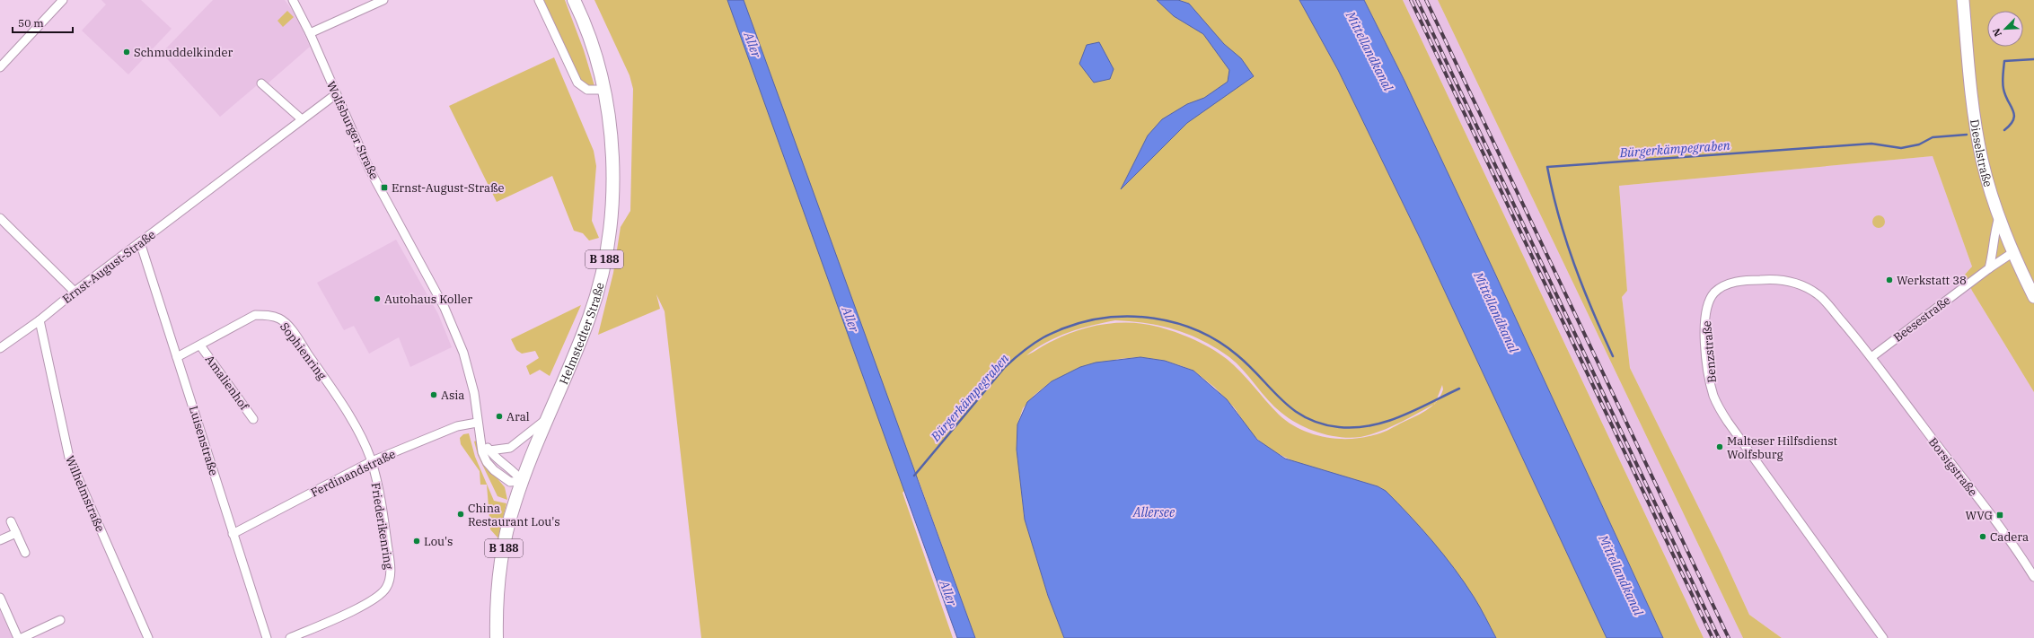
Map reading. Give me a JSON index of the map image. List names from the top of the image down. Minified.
{"streets":{"main road":["Dieselstraße","B 188","Helmstedter Straße"],"street":["Wolfsburger Straße","Ernst-August-Straße","Beesestraße","Sophienring","Benzstraße","Amalienhof","Luisenstraße","Borsigstraße","Ferdinandstraße","Wilhelmstraße","Friederikenring"]},"crossings":[["Wolfsburger Straße","Ernst-August-Straße"],["Wolfsburger Straße","Helmstedter Straße"],["Wolfsburger Straße","Ferdinandstraße"],["Dieselstraße","Beesestraße"],["Ernst-August-Straße","Luisenstraße"],["Ernst-August-Straße","Wilhelmstraße"],["Beesestraße","Benzstraße"],["Beesestraße","Borsigstraße"],["Sophienring","Amalienhof"],["Sophienring","Luisenstraße"],["Sophienring","Ferdinandstraße"],["Sophienring","Friederikenring"],["Benzstraße","Borsigstraße"],["Luisenstraße","Ferdinandstraße"],["Ferdinandstraße","Friederikenring"]],"water":["Aller","Mittellandkanal","Bürgerkämpegraben","Allersee"],"places":{"other":["Schmuddelkinder","Werkstatt 38","Autohaus Koller","Asia","Aral","Malteser Hilfsdienst Wolfsburg","China Restaurant Lou's","Cadera","Lou's"],"transit":["Ernst-August-Straße","WVG"]},"scale_bar":"50 m","north":"bottom left"}
